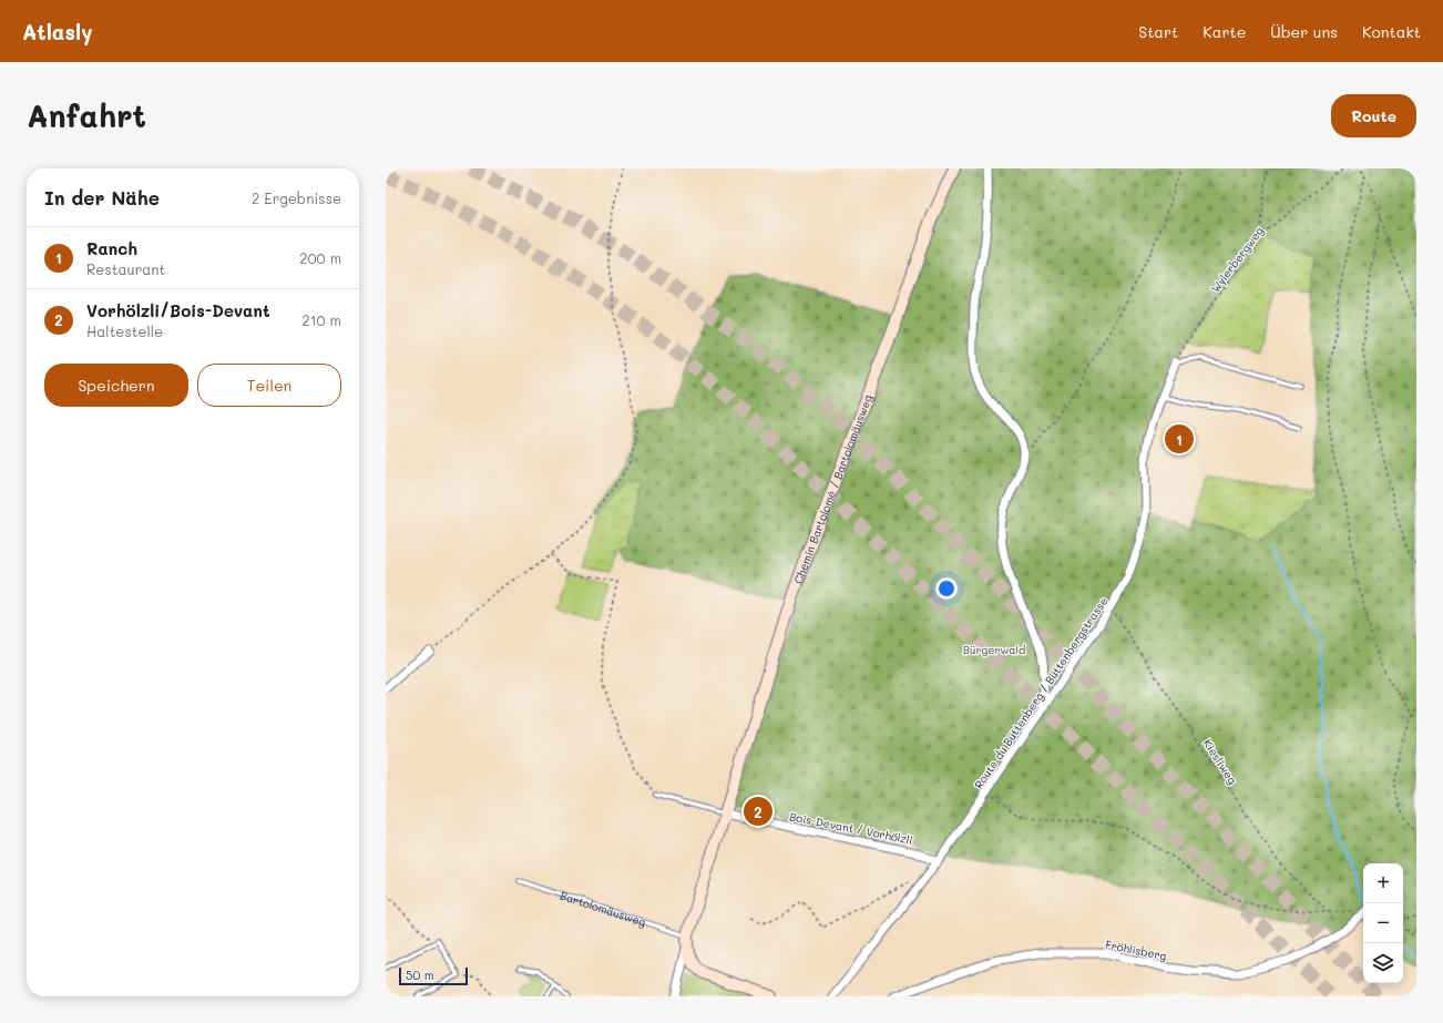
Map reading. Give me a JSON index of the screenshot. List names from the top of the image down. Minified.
{"streets":{"street":["Chemin Bartolomé / Bartolomäusweg","Route du Büttenberg / Büttenbergstrasse","Bois-Devant / Vorhölzli","Fröhlisberg"],"lane":["Bartolomäusweg"],"path":["Wylerbergweg","Kiesliweg"]},"crossings":[["Wylerbergweg","Route du Büttenberg / Büttenbergstrasse"],["Chemin Bartolomé / Bartolomäusweg","Bois-Devant / Vorhölzli"],["Route du Büttenberg / Büttenbergstrasse","Kiesliweg"],["Route du Büttenberg / Büttenbergstrasse","Bois-Devant / Vorhölzli"]],"parks":["Bürgerwald"],"scale_bar":"50 m","page":{"header":"Atlasly","nav":["Start","Karte","Über uns","Kontakt"],"buttons":["Route",["Speichern","Teilen"]],"title":"Anfahrt","heading":["In der Nähe","2 Ergebnisse"],"list":[{"mark":"1","name":"Ranch","note":"Restaurant","value":"200 m"},{"mark":"2","name":"Vorhölzli/Bois-Devant","note":"Haltestelle","value":"210 m"}],"pins":["1","2"],"map_buttons":["+","−"],"scale":"50 m"}}
